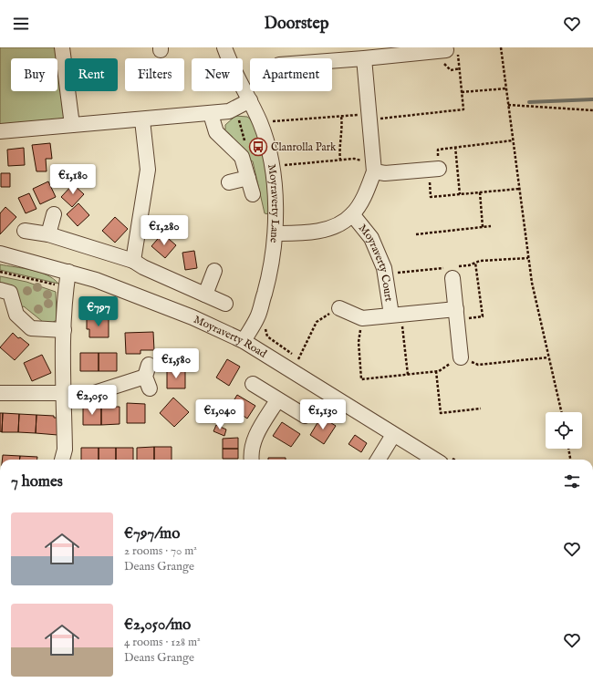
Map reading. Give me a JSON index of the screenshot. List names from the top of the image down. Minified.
{"streets":{"street":["Moyraverty Lane","Moyraverty Court","Moyraverty Road"]},"crossings":[["Moyraverty Lane","Moyraverty Road"]],"places":{"bus stop":["Clanrolla Park"]},"page":{"header":"Doorstep","chip":["Buy","Rent","Filters","New","Apartment"],"price":["€1,180","€1,280","€797","€1,580","€2,050","€1,040","€1,130"],"heading":"7 homes","list":[{"name":"€797/mo","note":"2 rooms · 70 m² · Deans Grange"},{"name":"€2,050/mo","note":"4 rooms · 128 m² · Deans Grange"}]}}
